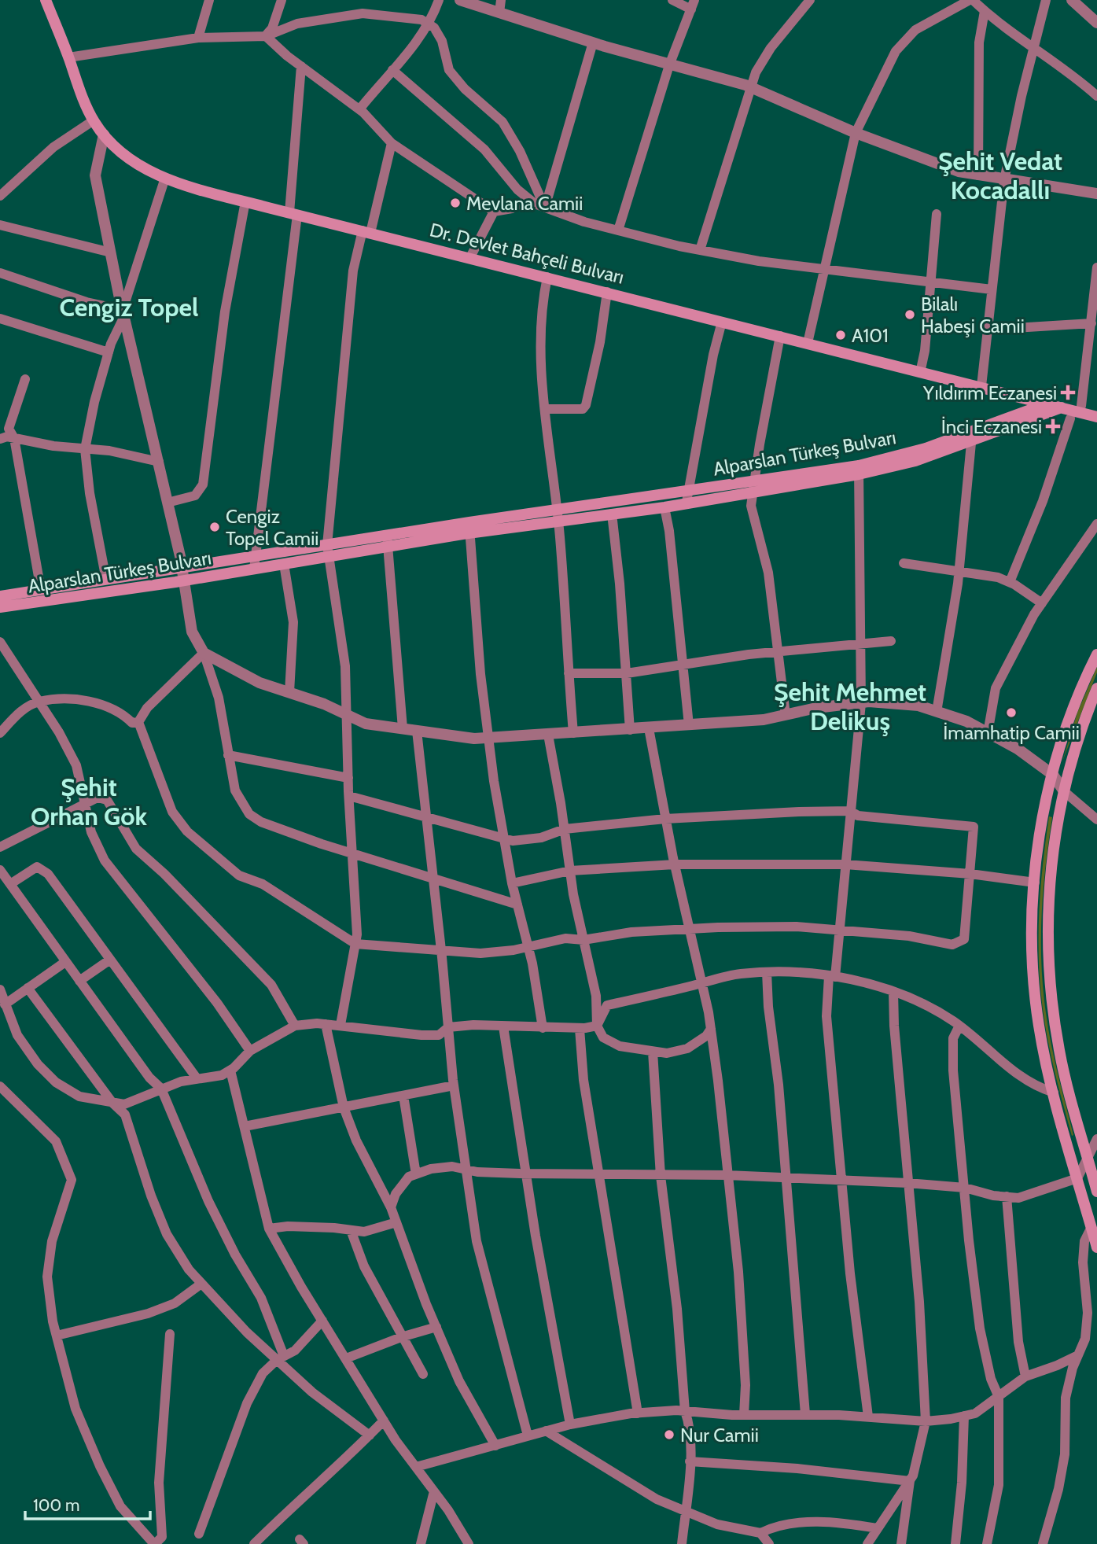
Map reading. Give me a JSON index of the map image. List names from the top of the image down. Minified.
{"streets":{"main road":["Dr. Devlet Bahçeli Bulvarı","Alparslan Türkeş Bulvarı"]},"crossings":[["Dr. Devlet Bahçeli Bulvarı","Alparslan Türkeş Bulvarı"]],"districts":["Şehit Vedat Kocadallı","Cengiz Topel","Şehit Mehmet Delikuş","Şehit Orhan Gök"],"places":{"other":["Mevlana Camii","Bilalı Habeşi Camii","A101","Cengiz Topel Camii","İmamhatip Camii","Nur Camii"],"health":["Yıldırım Eczanesi","İnci Eczanesi"]},"scale_bar":"100 m"}
